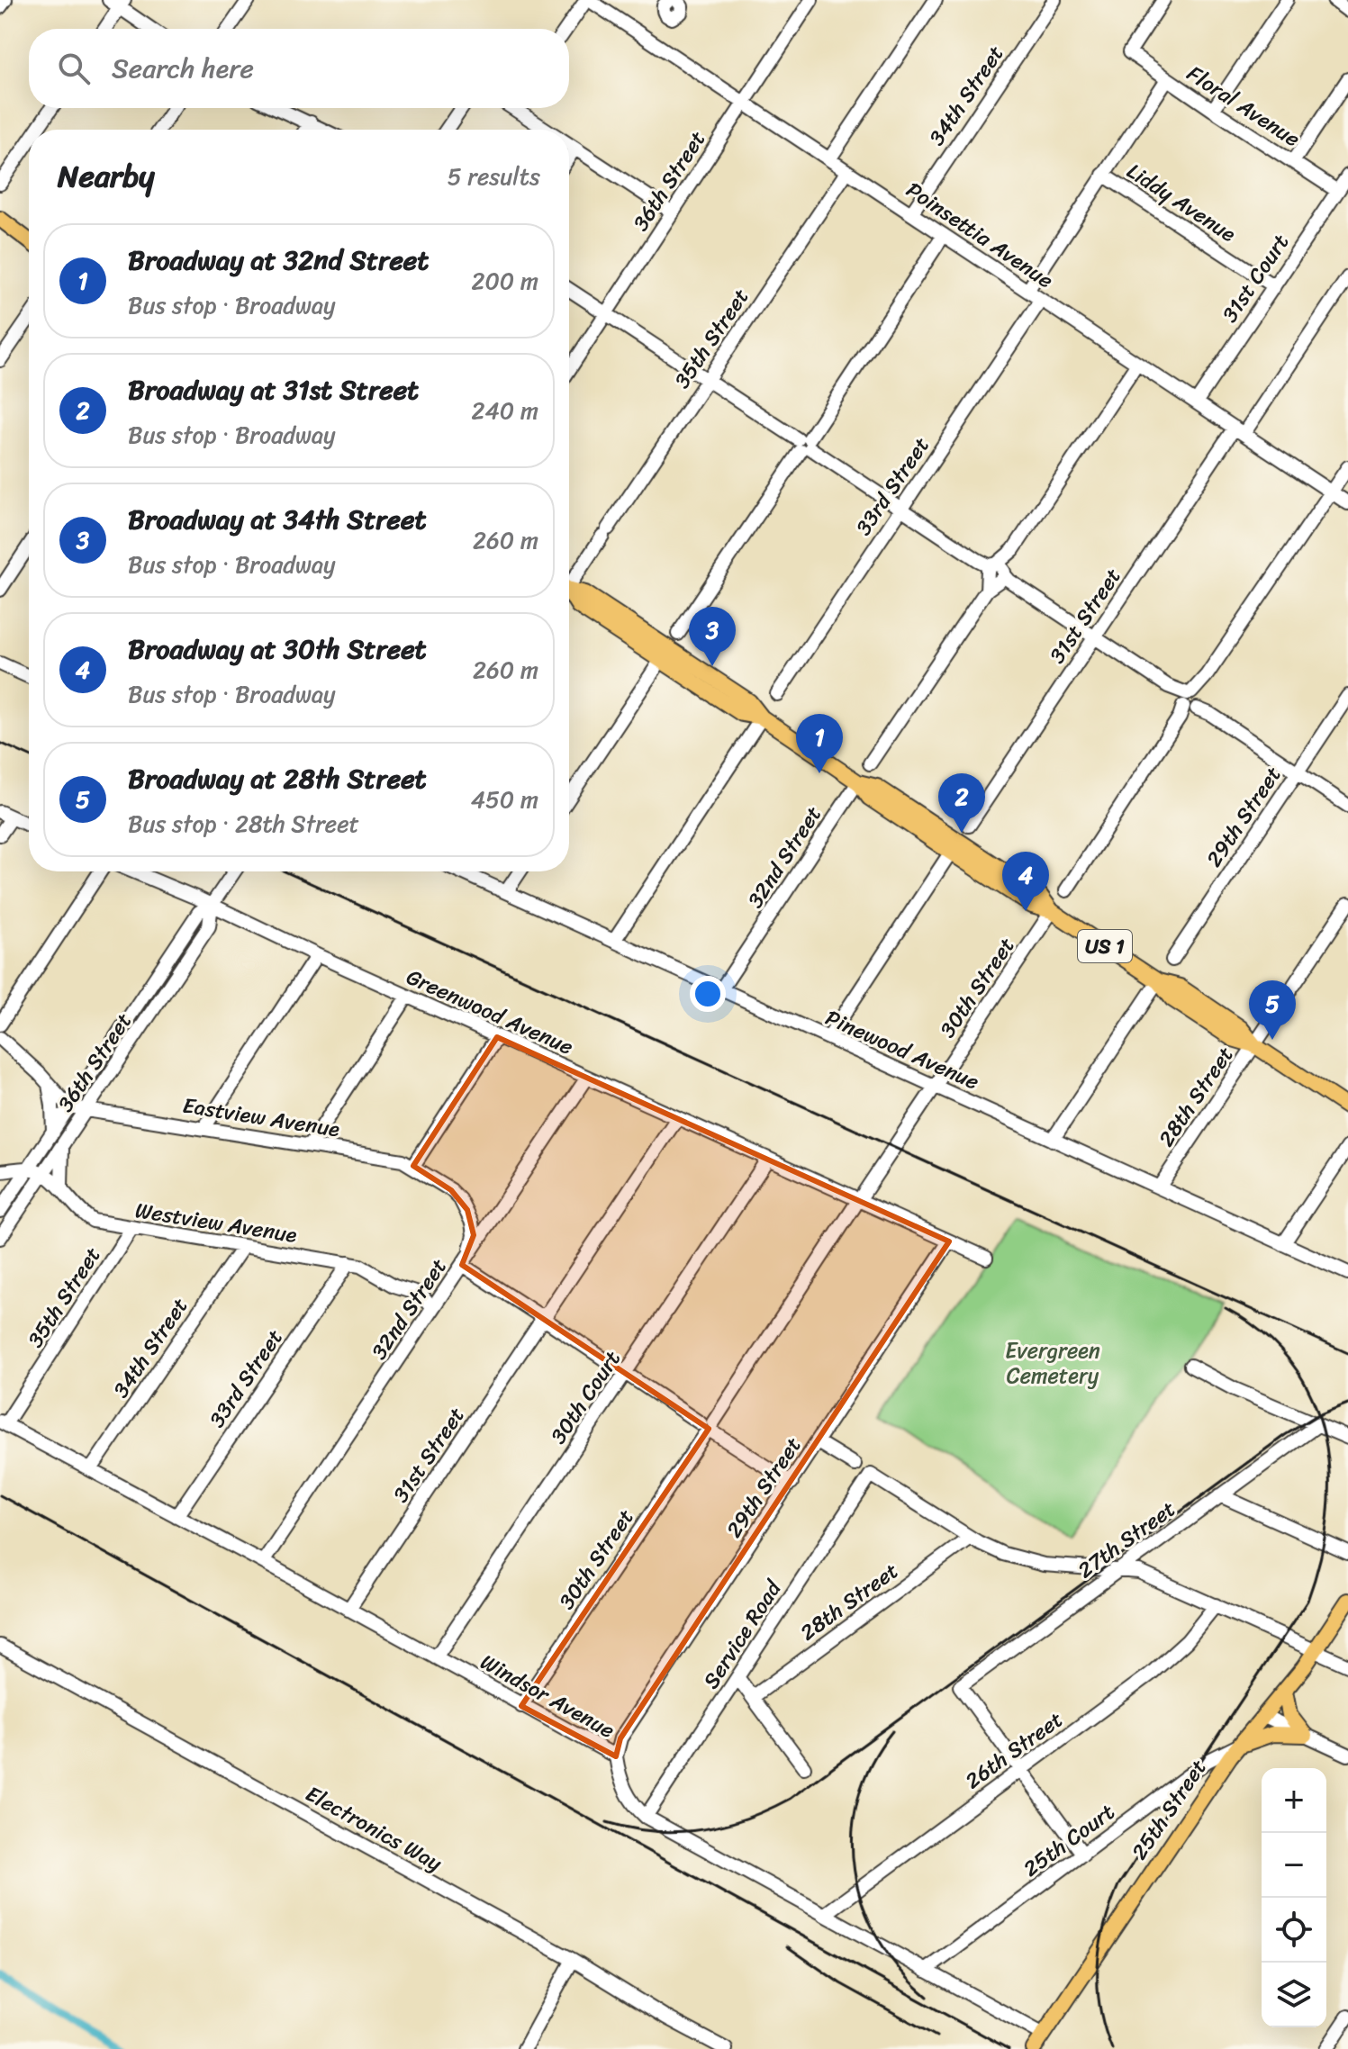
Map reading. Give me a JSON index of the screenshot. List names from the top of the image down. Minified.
{"streets":{"main road":["US 1","25th Street"],"street":["34th Street","Floral Avenue","36th Street","Liddy Avenue","Poinsettia Avenue","31st Court","35th Street","33rd Street","31st Street","29th Street","32nd Street","30th Street","Greenwood Avenue","Pinewood Avenue","28th Street","Eastview Avenue","Westview Avenue","30th Court","27th Street","Service Road","Windsor Avenue","26th Street","Electronics Way","25th Court"]},"crossings":[["34th Street","Poinsettia Avenue"],["34th Street","Westview Avenue"],["34th Street","Windsor Avenue"],["Floral Avenue","31st Court"],["36th Street","Poinsettia Avenue"],["36th Street","Greenwood Avenue"],["36th Street","Eastview Avenue"],["36th Street","Westview Avenue"],["Liddy Avenue","31st Court"],["Poinsettia Avenue","31st Court"],["Poinsettia Avenue","35th Street"],["Poinsettia Avenue","33rd Street"],["Poinsettia Avenue","31st Street"],["35th Street","Westview Avenue"],["35th Street","Windsor Avenue"],["33rd Street","Westview Avenue"],["33rd Street","Windsor Avenue"],["31st Street","Greenwood Avenue"],["31st Street","Windsor Avenue"],["29th Street","Greenwood Avenue"],["29th Street","Windsor Avenue"],["32nd Street","US 1"],["32nd Street","Greenwood Avenue"],["32nd Street","Pinewood Avenue"],["32nd Street","Eastview Avenue"],["32nd Street","Westview Avenue"],["32nd Street","Windsor Avenue"],["US 1","30th Street"],["US 1","28th Street"],["30th Street","Greenwood Avenue"],["30th Street","Pinewood Avenue"],["30th Street","Windsor Avenue"],["Greenwood Avenue","30th Court"],["Pinewood Avenue","28th Street"],["28th Street","Service Road"],["30th Court","Windsor Avenue"],["27th Street","26th Street"],["Service Road","Windsor Avenue"],["Windsor Avenue","26th Street"],["Windsor Avenue","25th Street"],["Windsor Avenue","25th Court"],["25th Street","25th Court"]],"parks":["Evergreen Cemetery"],"page":{"search":"Search here","heading":["Nearby","5 results"],"list":[{"mark":"1","name":"Broadway at 32nd Street","note":"Bus stop · Broadway","value":"200 m"},{"mark":"2","name":"Broadway at 31st Street","note":"Bus stop · Broadway","value":"240 m"},{"mark":"3","name":"Broadway at 34th Street","note":"Bus stop · Broadway","value":"260 m"},{"mark":"4","name":"Broadway at 30th Street","note":"Bus stop · Broadway","value":"260 m"},{"mark":"5","name":"Broadway at 28th Street","note":"Bus stop · 28th Street","value":"450 m"}],"pins":["3","1","2","4","5"],"map_buttons":["+","−"]}}
